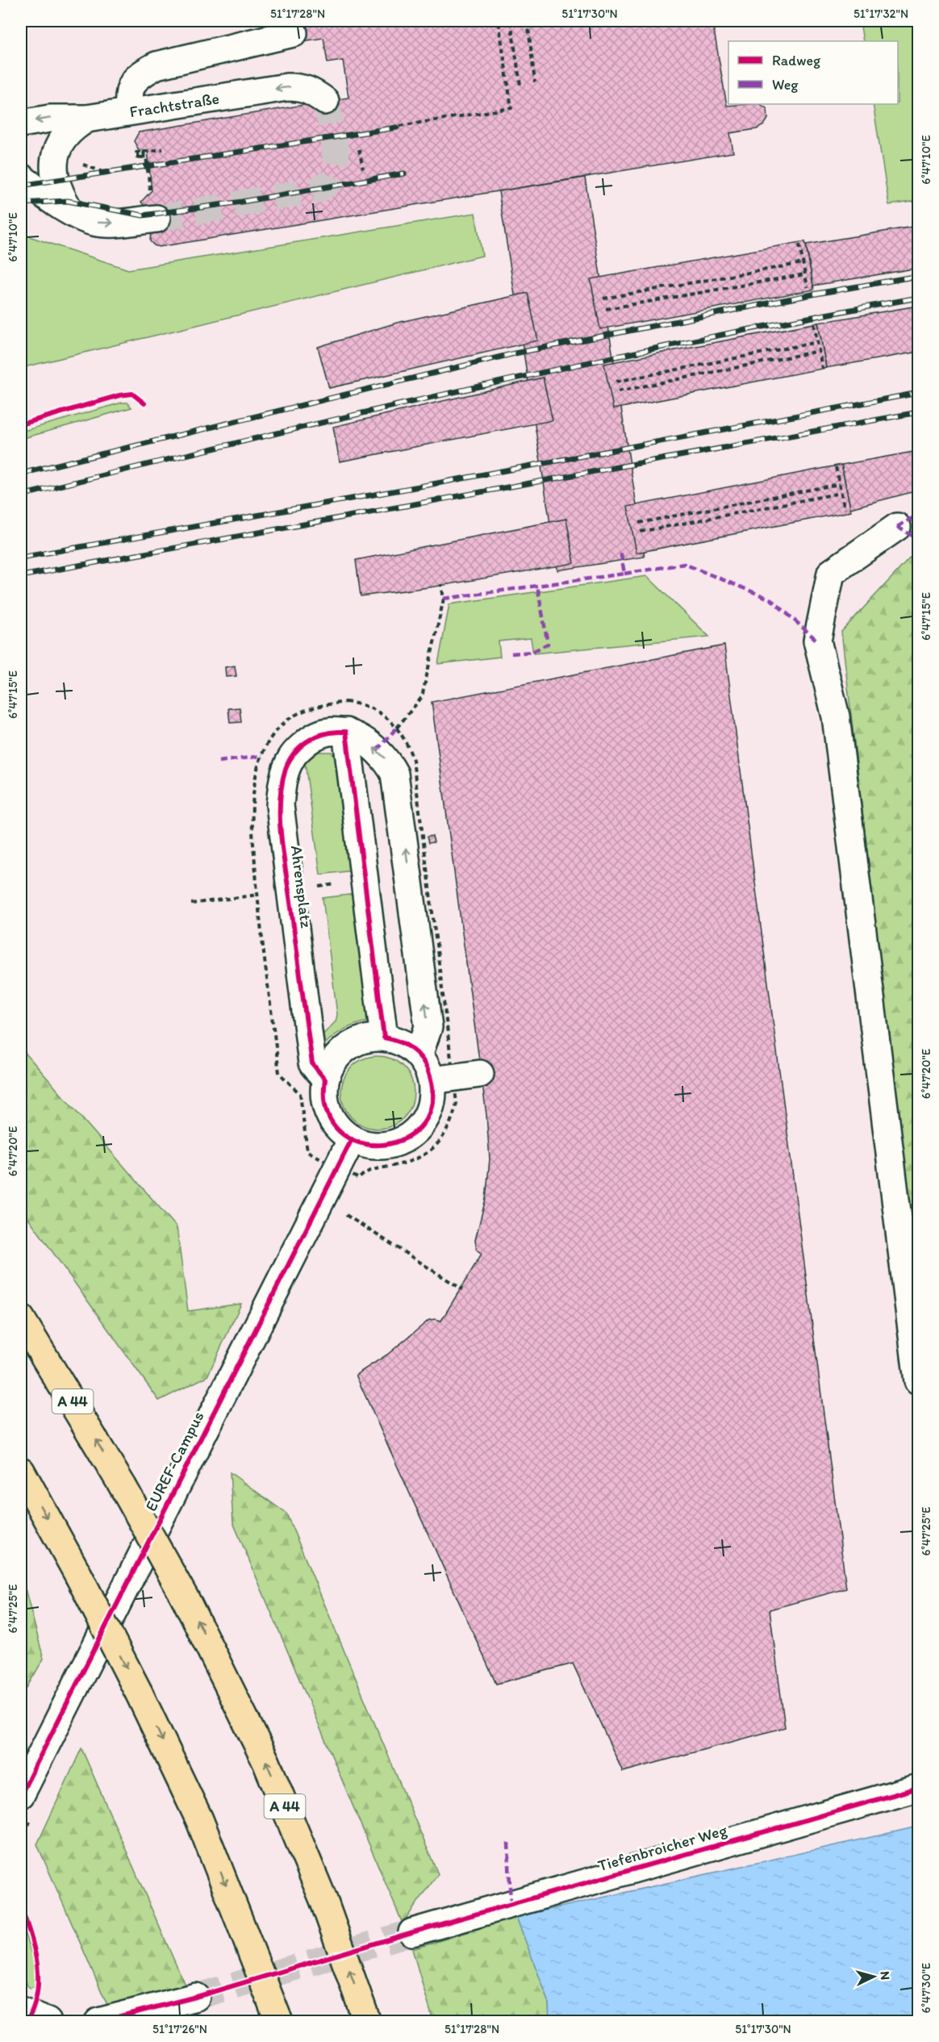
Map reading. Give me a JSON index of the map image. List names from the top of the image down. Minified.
{"streets":{"highway":["A 44"],"street":["Frachtstraße","Ahrensplatz","EUREF-Campus","Tiefenbroicher Weg"]},"crossings":[["Ahrensplatz","EUREF-Campus"]],"one_way":["Frachtstraße"],"legend":["Radweg","Weg"],"north":"right","coordinates":["51°17'28\"N","51°17'30\"N","51°17'32\"N","6°47'10\"E","6°47'15\"E","6°47'20\"E","6°47'25\"E","6°47'30\"E","51°17'26\"N"]}
